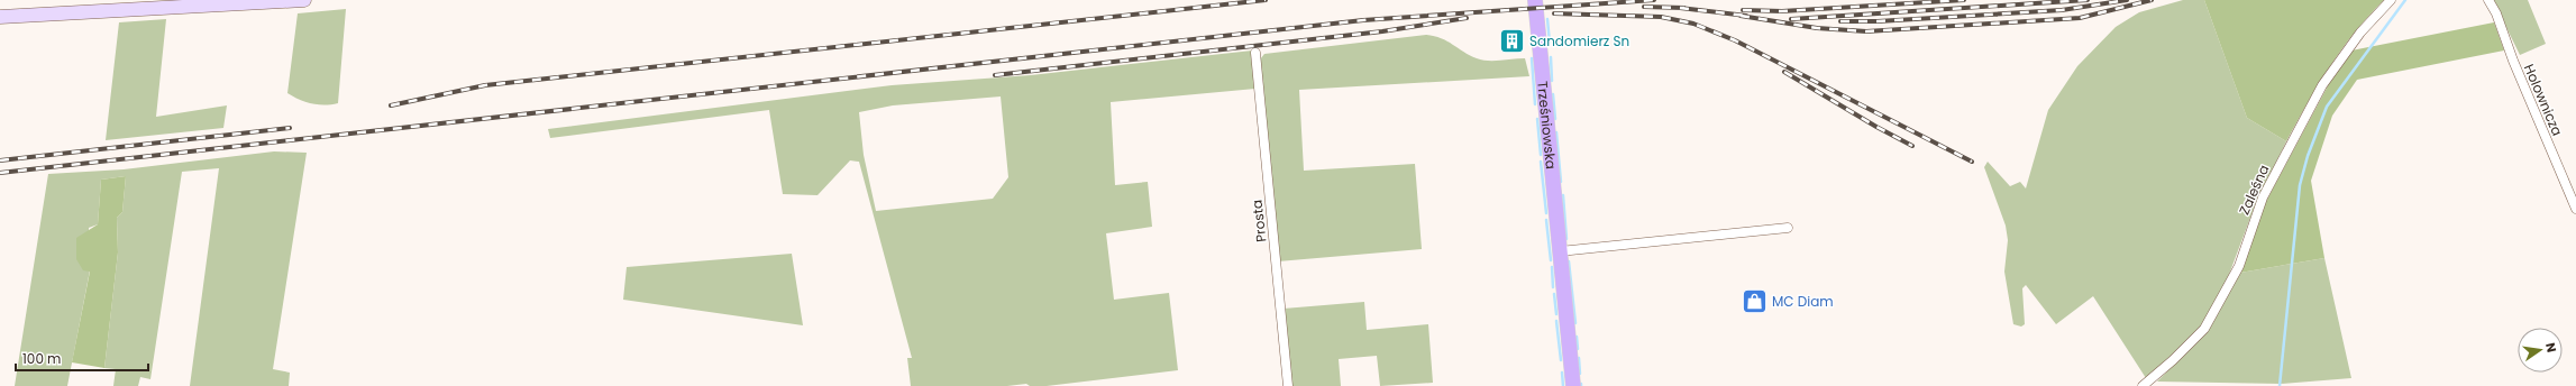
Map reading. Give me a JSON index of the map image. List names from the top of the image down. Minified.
{"streets":{"main road":["Trześniowska"],"street":["Holownicza","Zaleśna","Prosta"]},"places":{"building":["Sandomierz Sn"],"shop":["MC Diam"]},"scale_bar":"100 m","north":"right"}
